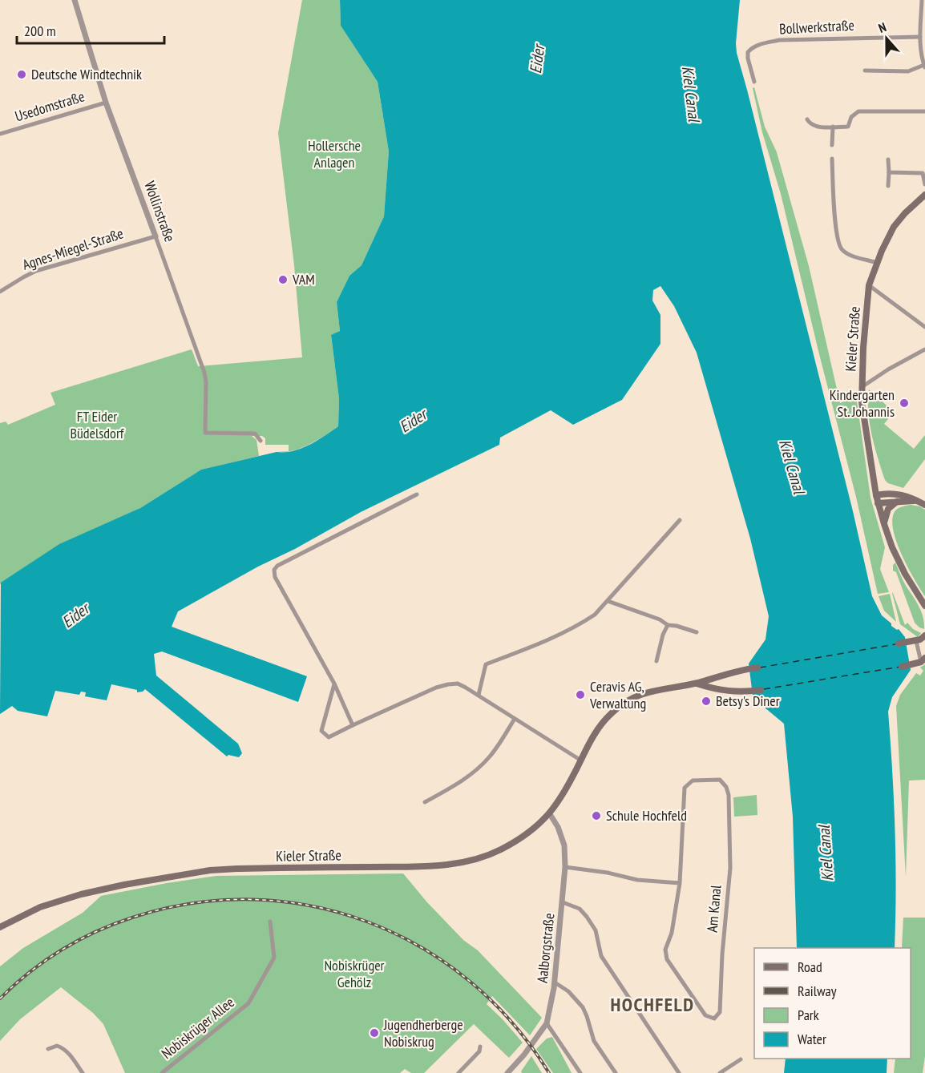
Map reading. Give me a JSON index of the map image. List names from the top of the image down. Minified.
{"streets":{"main road":["Kieler Straße"],"street":["Bollwerkstraße","Usedomstraße","Wollinstraße","Agnes-Miegel-Straße","Am Kanal","Aalborgstraße","Nobiskrüger Allee"]},"crossings":[["Usedomstraße","Wollinstraße"],["Wollinstraße","Agnes-Miegel-Straße"],["Kieler Straße","Aalborgstraße"]],"districts":["HOCHFELD"],"water":["Eider","Kiel Canal"],"parks":["Hollersche Anlagen","FT Eider Büdelsdorf","Nobiskrüger Gehölz"],"places":["Deutsche Windtechnik","VAM","Kindergarten St. Johannis","Ceravis AG, Verwaltung","Betsy's Diner","Schule Hochfeld","Jugendherberge Nobiskrug"],"legend":["Road","Railway","Park","Water"],"scale_bar":"200 m","north":"top"}
